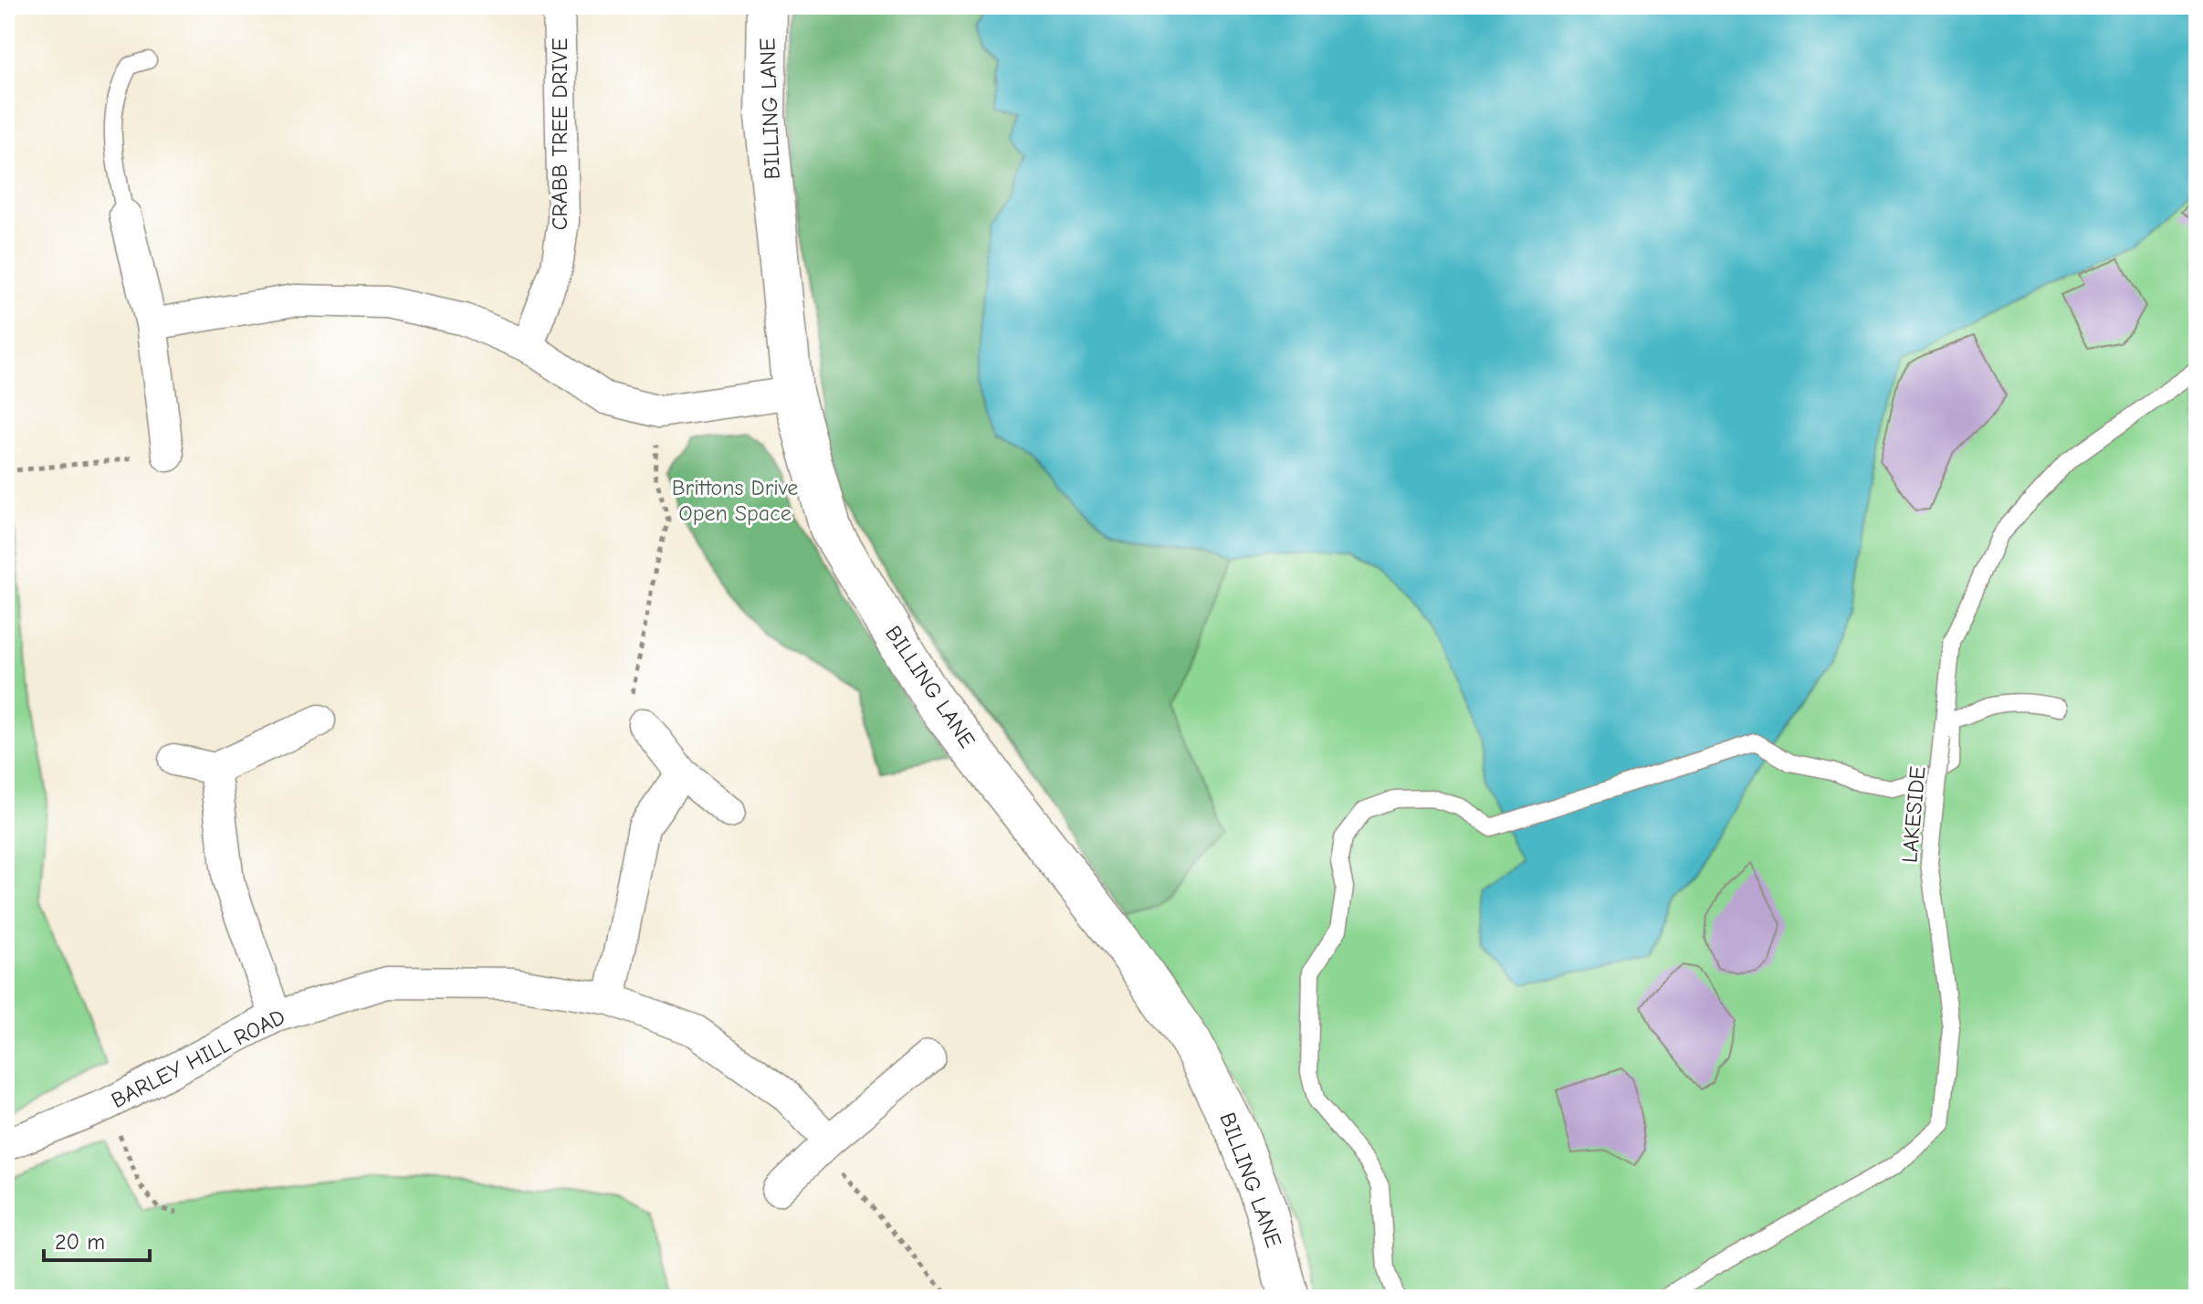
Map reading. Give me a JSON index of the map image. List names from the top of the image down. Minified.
{"streets":{"street":["BILLING LANE","CRABB TREE DRIVE","BARLEY HILL ROAD"],"lane":["LAKESIDE"]},"parks":["Brittons Drive Open Space"],"scale_bar":"20 m"}
